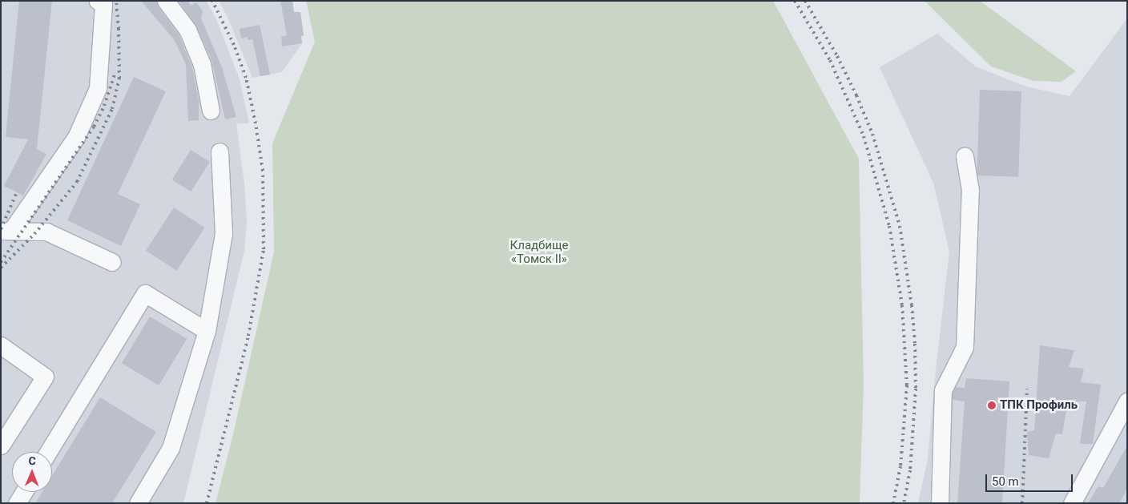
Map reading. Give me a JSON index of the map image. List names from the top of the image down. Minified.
{"parks":["Кладбище «Томск II»"],"places":["ТПК Профиль"],"scale_bar":"50 m","north":"top"}
